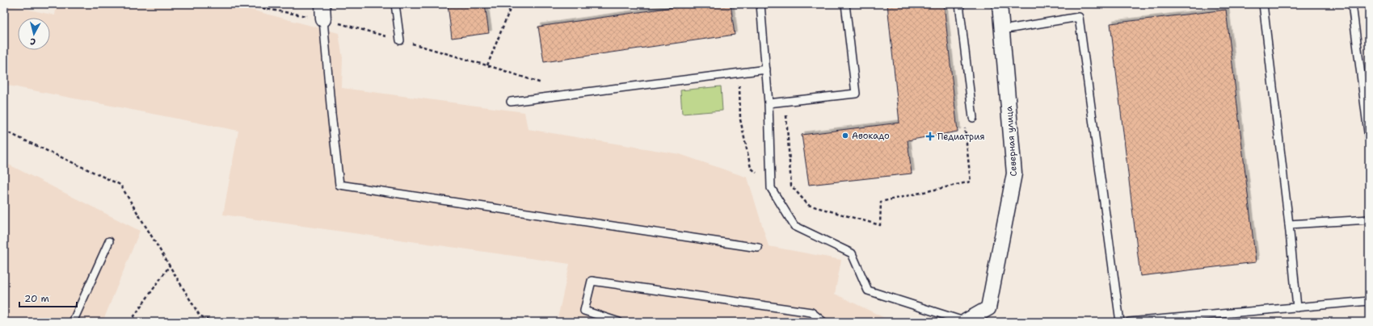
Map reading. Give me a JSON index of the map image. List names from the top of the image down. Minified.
{"streets":{"street":["Северная улица"]},"places":{"other":["Авокадо"],"health":["Педиатрия"]},"scale_bar":"20 m","north":"bottom"}
